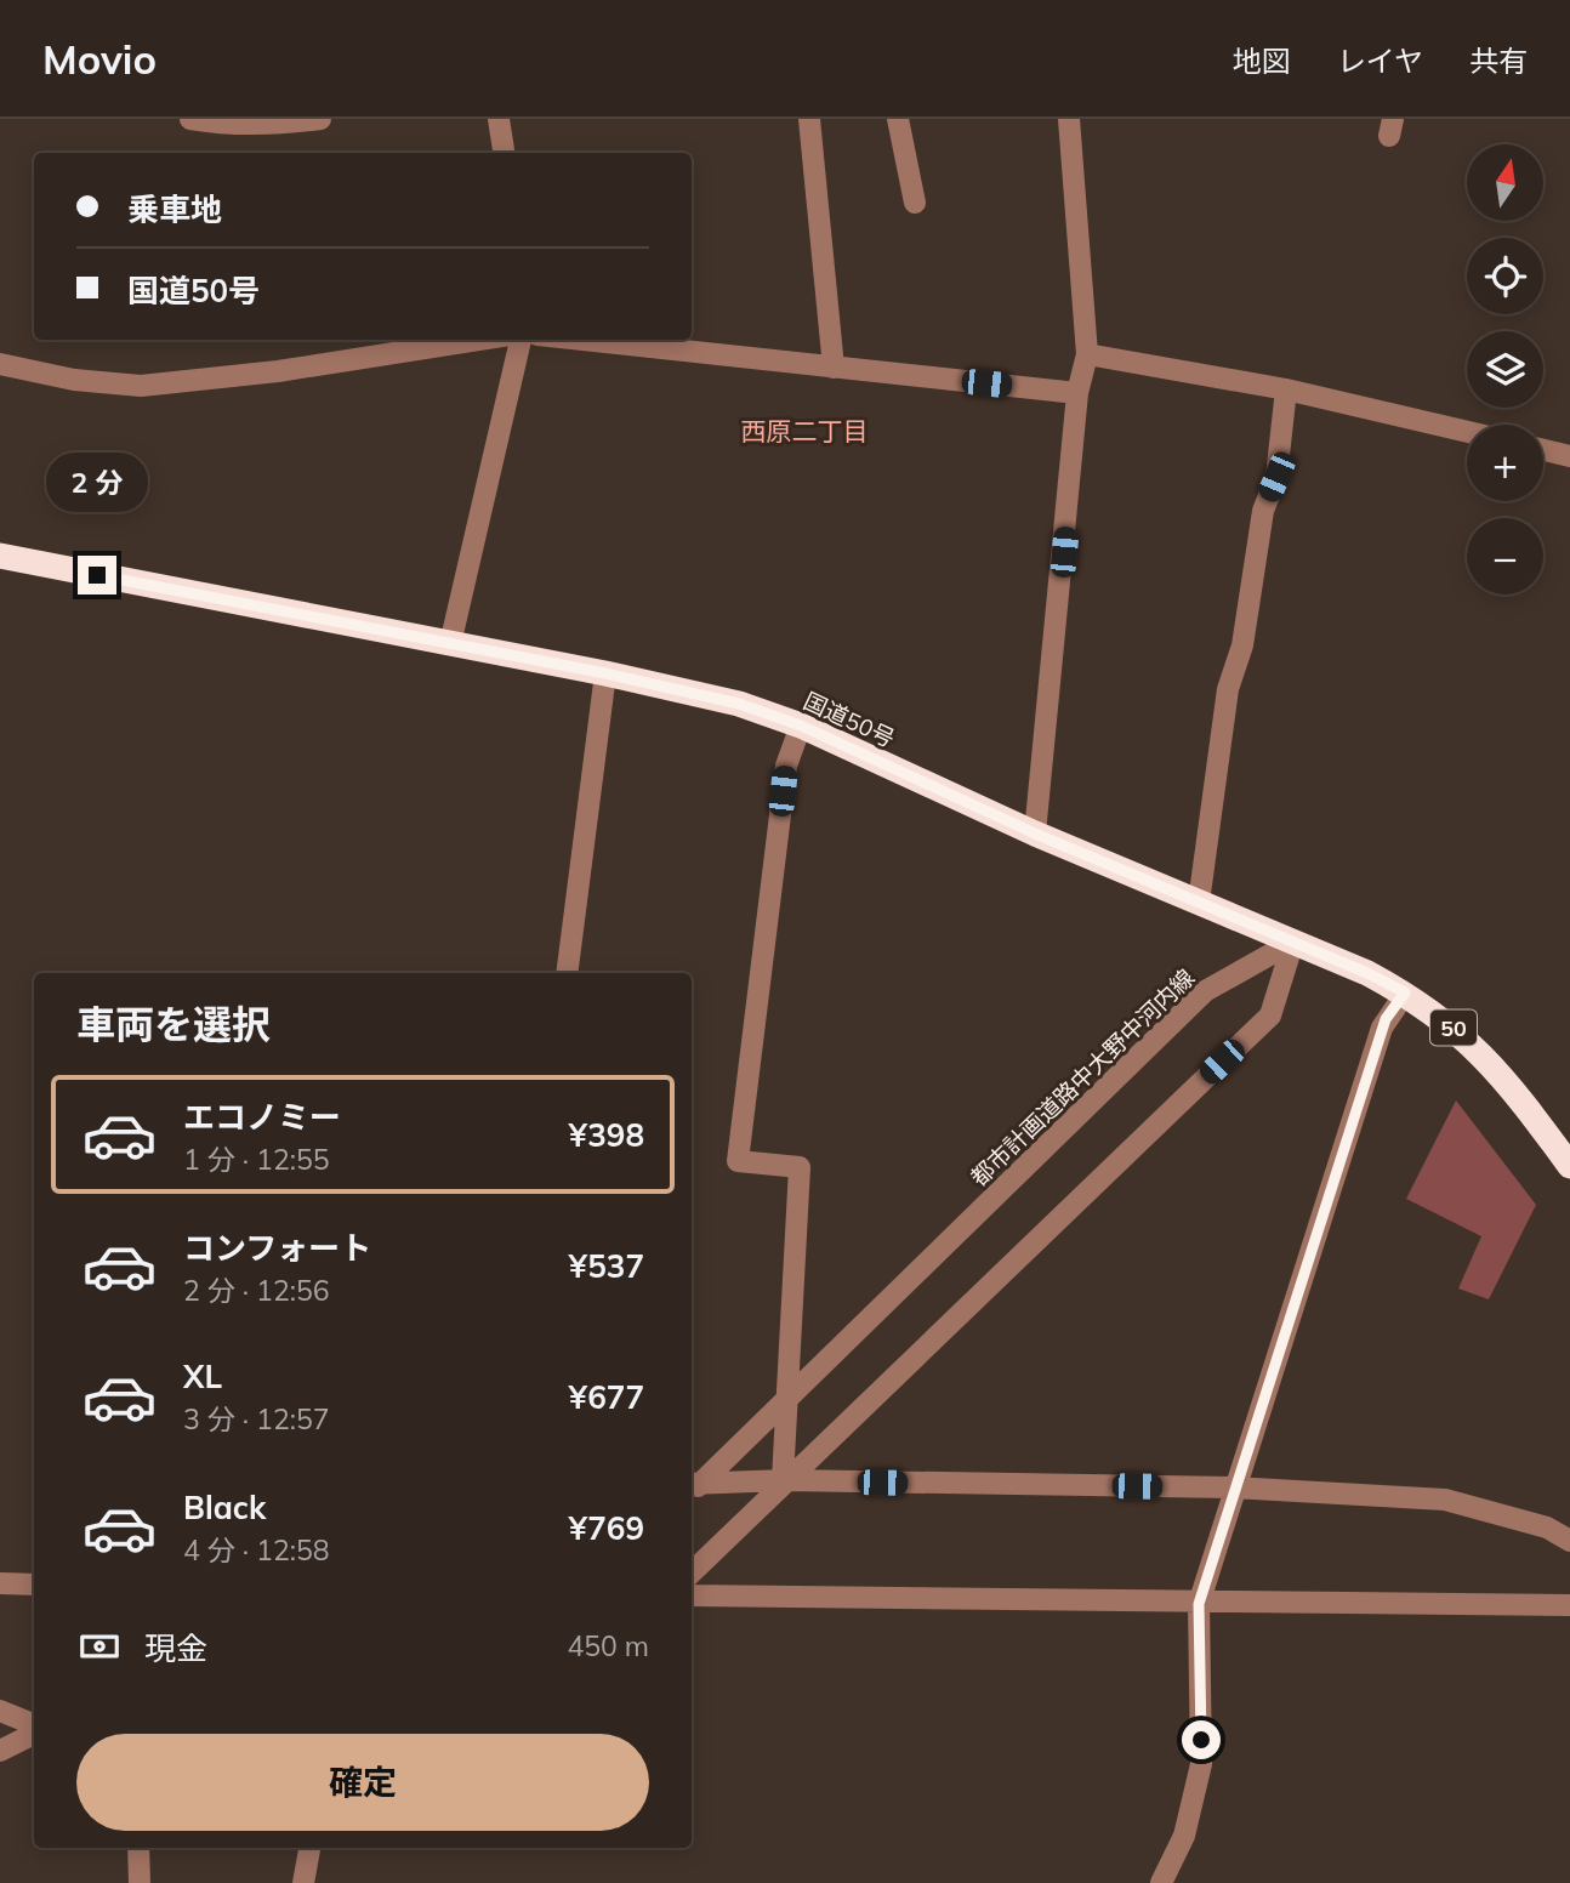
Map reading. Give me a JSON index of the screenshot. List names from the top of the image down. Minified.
{"streets":{"highway":["国道50号","50"],"street":["都市計画道路中大野中河内線"]},"crossings":[["国道50号","都市計画道路中大野中河内線"]],"districts":["西原二丁目"],"north":"top","page":{"header":"Movio","nav":["地図","レイヤ","共有"],"map_buttons":["+","−"],"banner":["乗車地","国道50号"],"bubble":"2 分","heading":"車両を選択","list":[{"name":"エコノミー","note":"1 分 · 12:55","value":"¥398"},{"name":"コンフォート","note":"2 分 · 12:56","value":"¥537"},{"name":"XL","note":"3 分 · 12:57","value":"¥677"},{"name":"Black","note":"4 分 · 12:58","value":"¥769"}],"pay":["現金","450 m"],"buttons":"確定"}}
